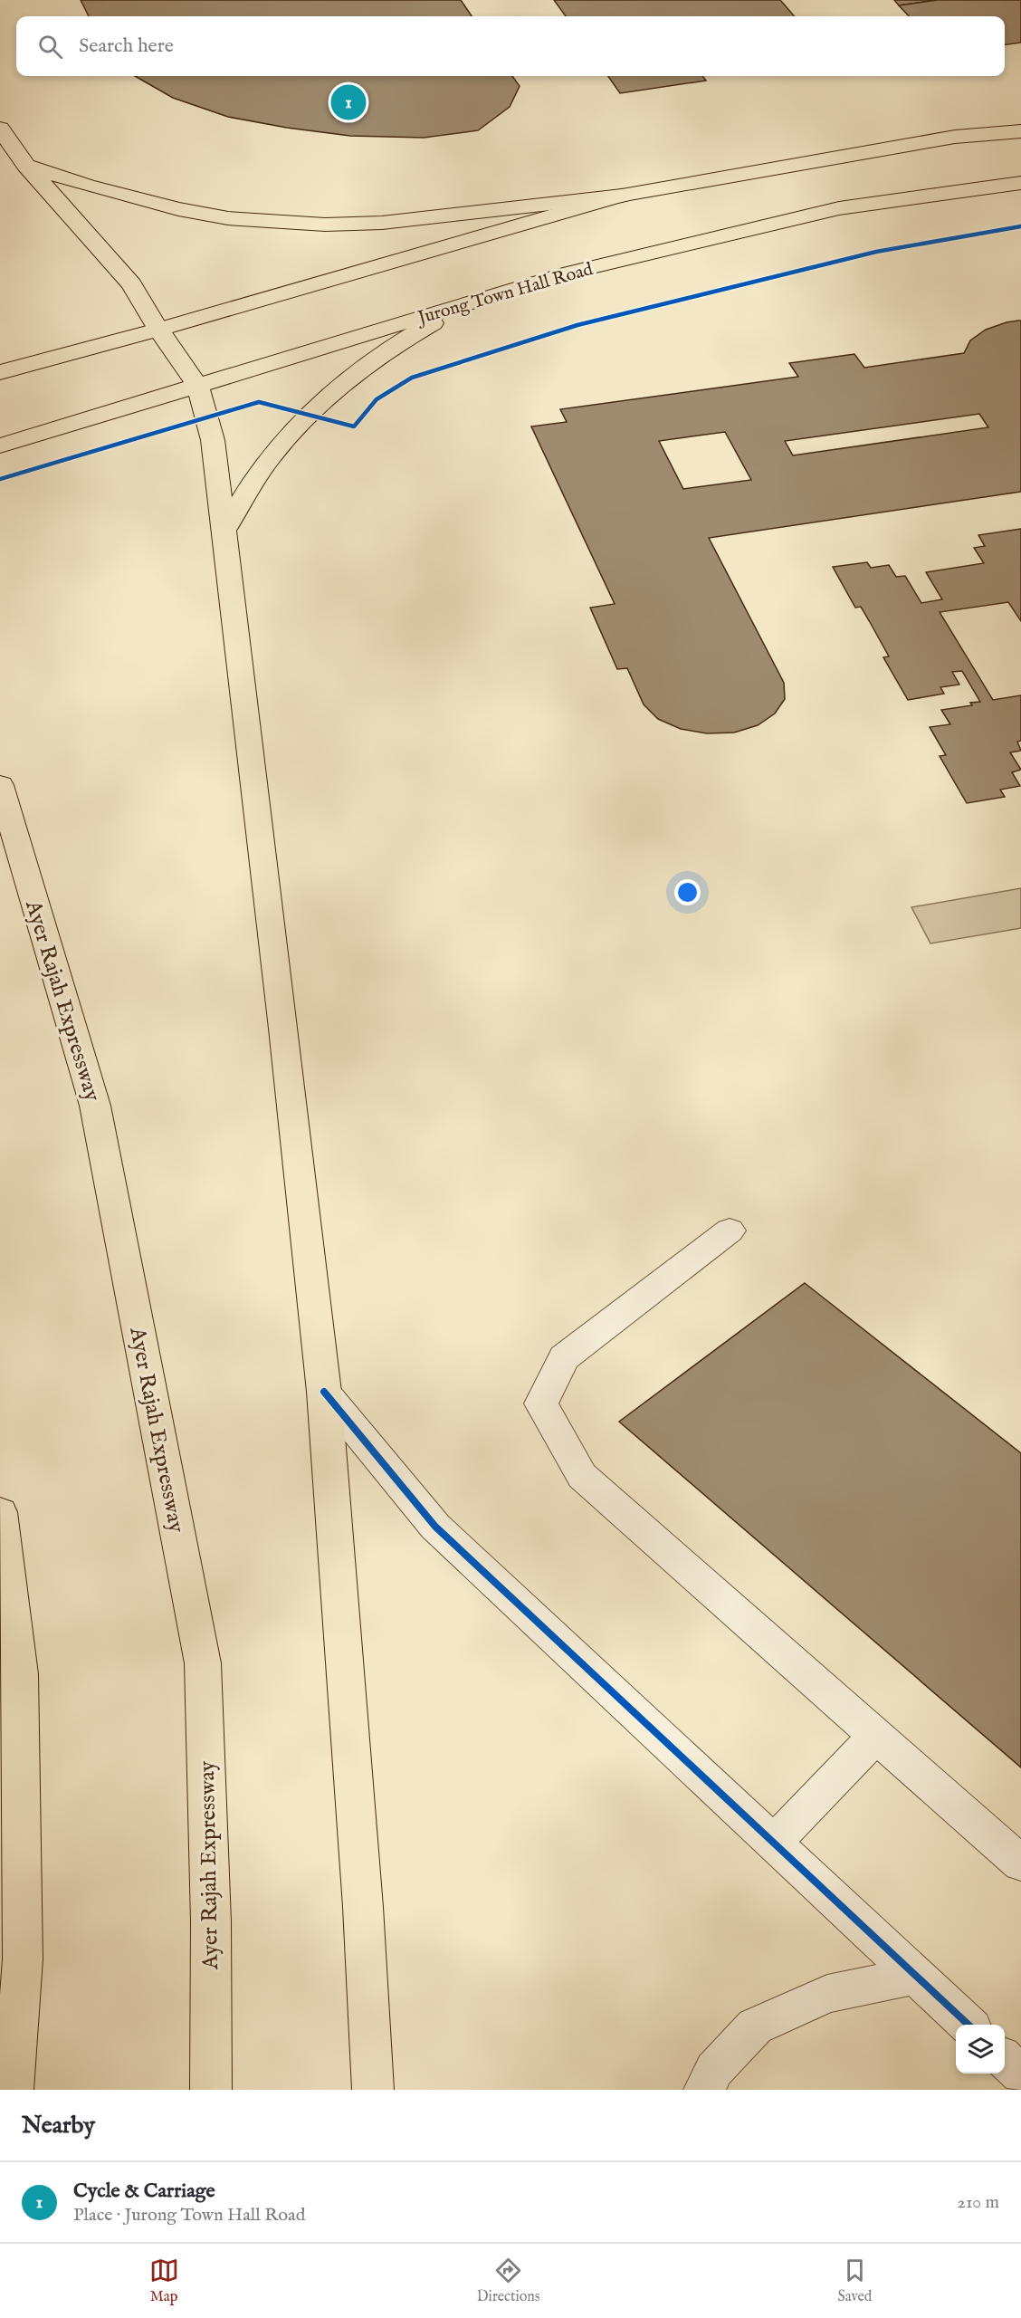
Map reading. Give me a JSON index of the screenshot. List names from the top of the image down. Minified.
{"streets":{"main road":["Jurong Town Hall Road","Ayer Rajah Expressway"]},"page":{"search":"Search here","pins":"1","heading":"Nearby","list":[{"mark":"1","name":"Cycle & Carriage","note":"Place · Jurong Town Hall Road","value":"210 m"}],"nav":["Map","Directions","Saved"]}}
